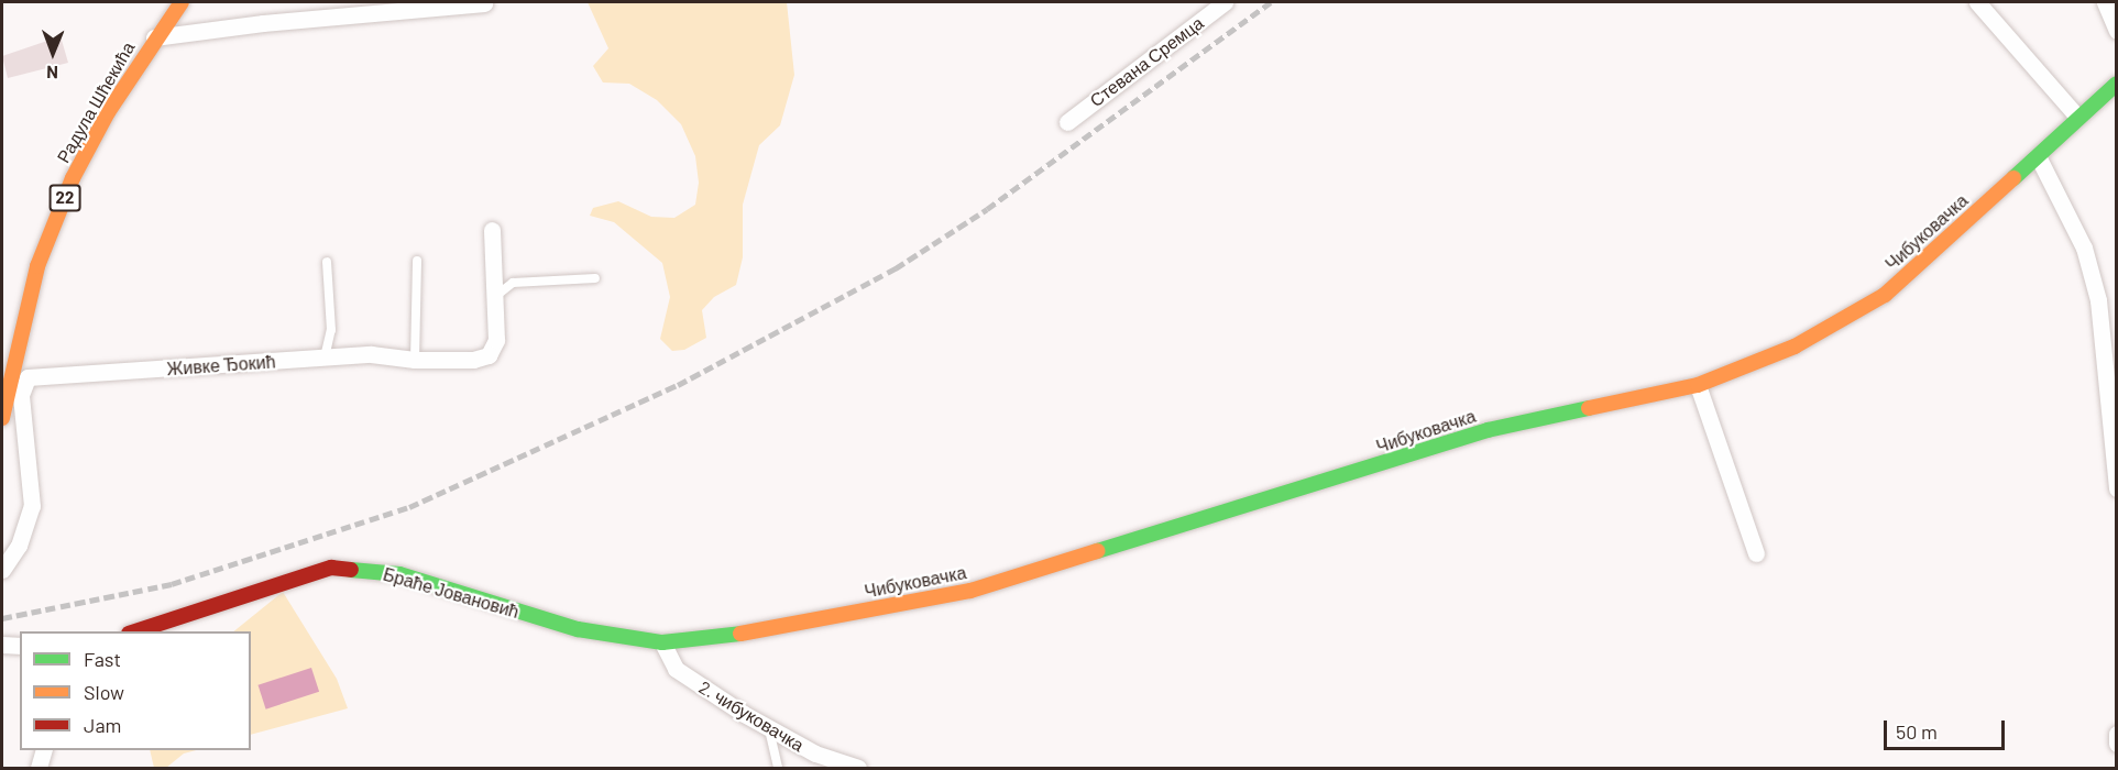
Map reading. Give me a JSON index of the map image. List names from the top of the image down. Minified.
{"streets":{"street":["Стевана Сремца","Радула Шћекића","22","Чибуковачка","Живке Ђокић","Браће Јовановић","2. чибуковачка"]},"crossings":[["Чибуковачка","Браће Јовановић"],["Чибуковачка","2. чибуковачка"],["Браће Јовановић","2. чибуковачка"]],"legend":["Fast","Slow","Jam"],"scale_bar":"50 m","north":"bottom"}
